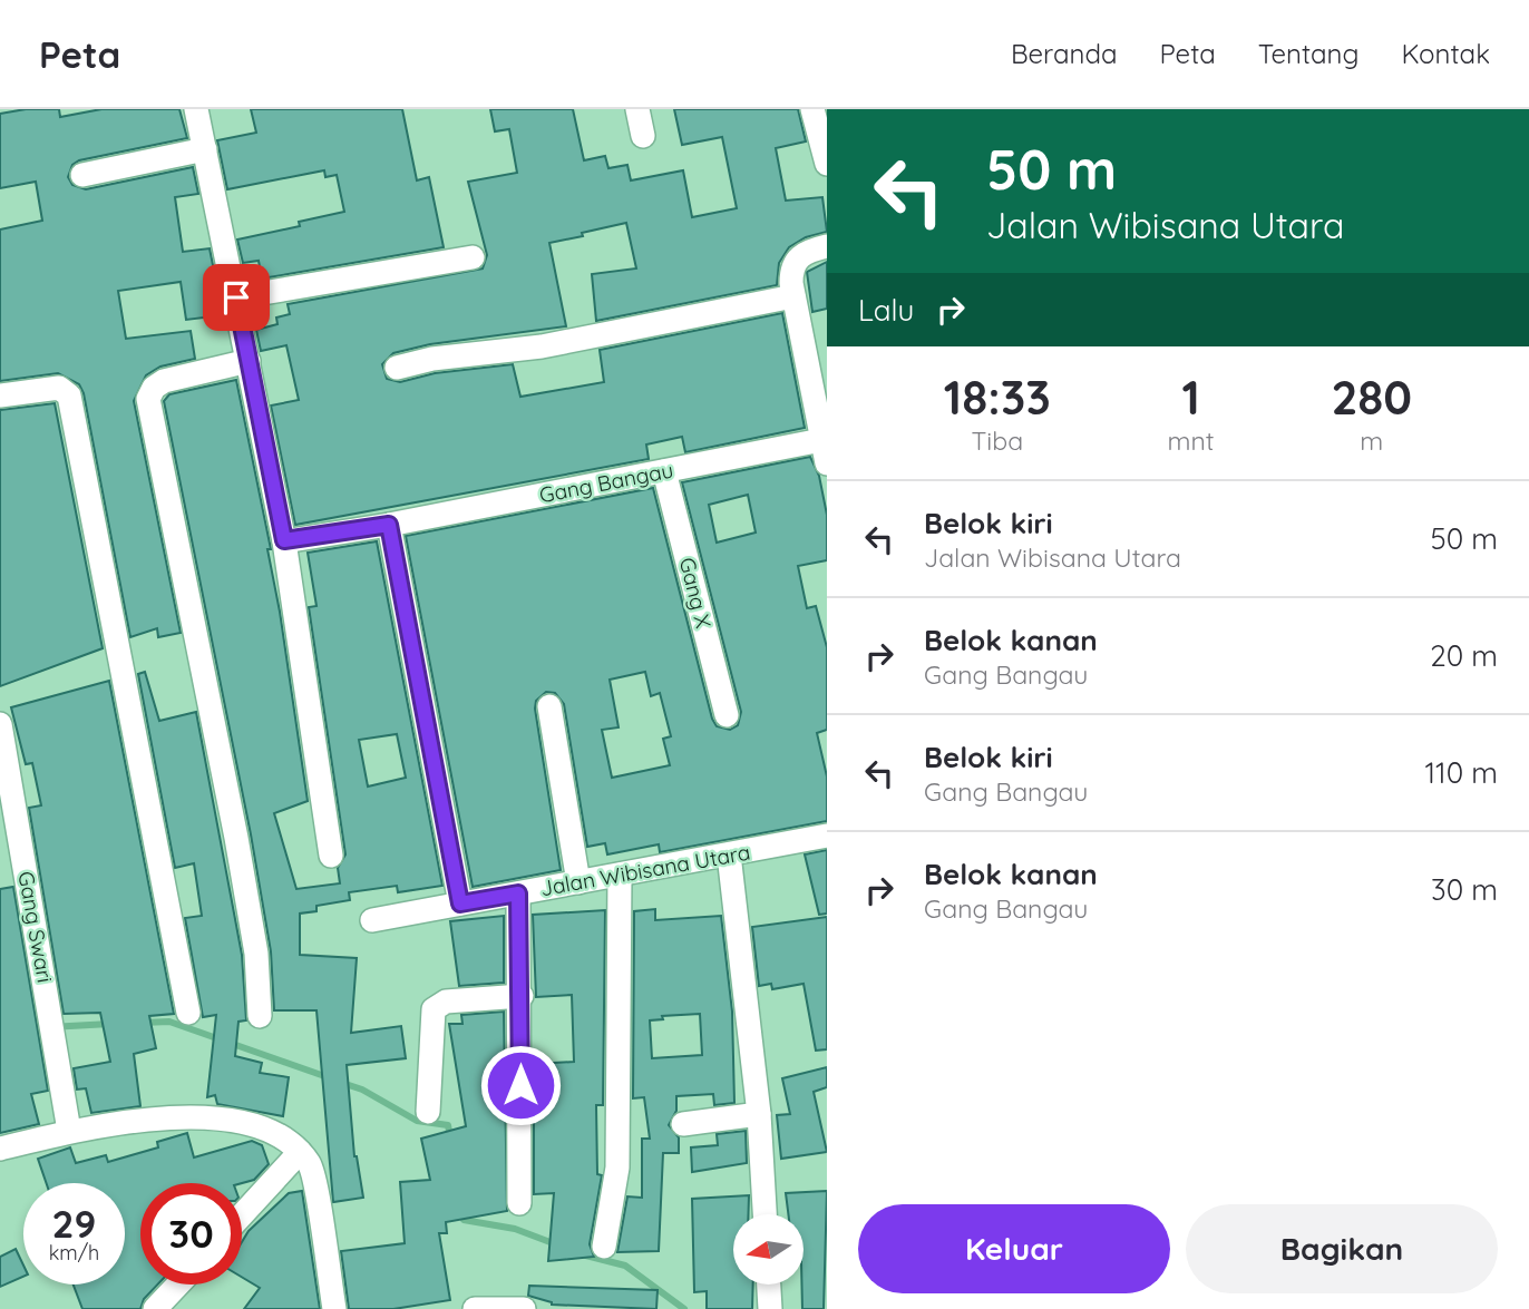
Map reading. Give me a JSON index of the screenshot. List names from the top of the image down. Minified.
{"streets":{"street":["Gang Bangau","Gang X","Jalan Wibisana Utara","Gang Swari"]},"crossings":[["Gang Bangau","Gang X"]],"north":"left","page":{"header":"Peta","nav":["Beranda","Peta","Tentang","Kontak"],"turn":["50 m","Jalan Wibisana Utara"],"then":"Lalu","eta":["18:33","Tiba","1","mnt","280","m"],"list":[{"name":"Belok kiri","note":"Jalan Wibisana Utara","value":"50 m"},{"name":"Belok kanan","note":"Gang Bangau","value":"20 m"},{"name":"Belok kiri","note":"Gang Bangau","value":"110 m"},{"name":"Belok kanan","note":"Gang Bangau","value":"30 m"}],"speed":"29 km/h","limit":"30","buttons":["Keluar","Bagikan"]}}
